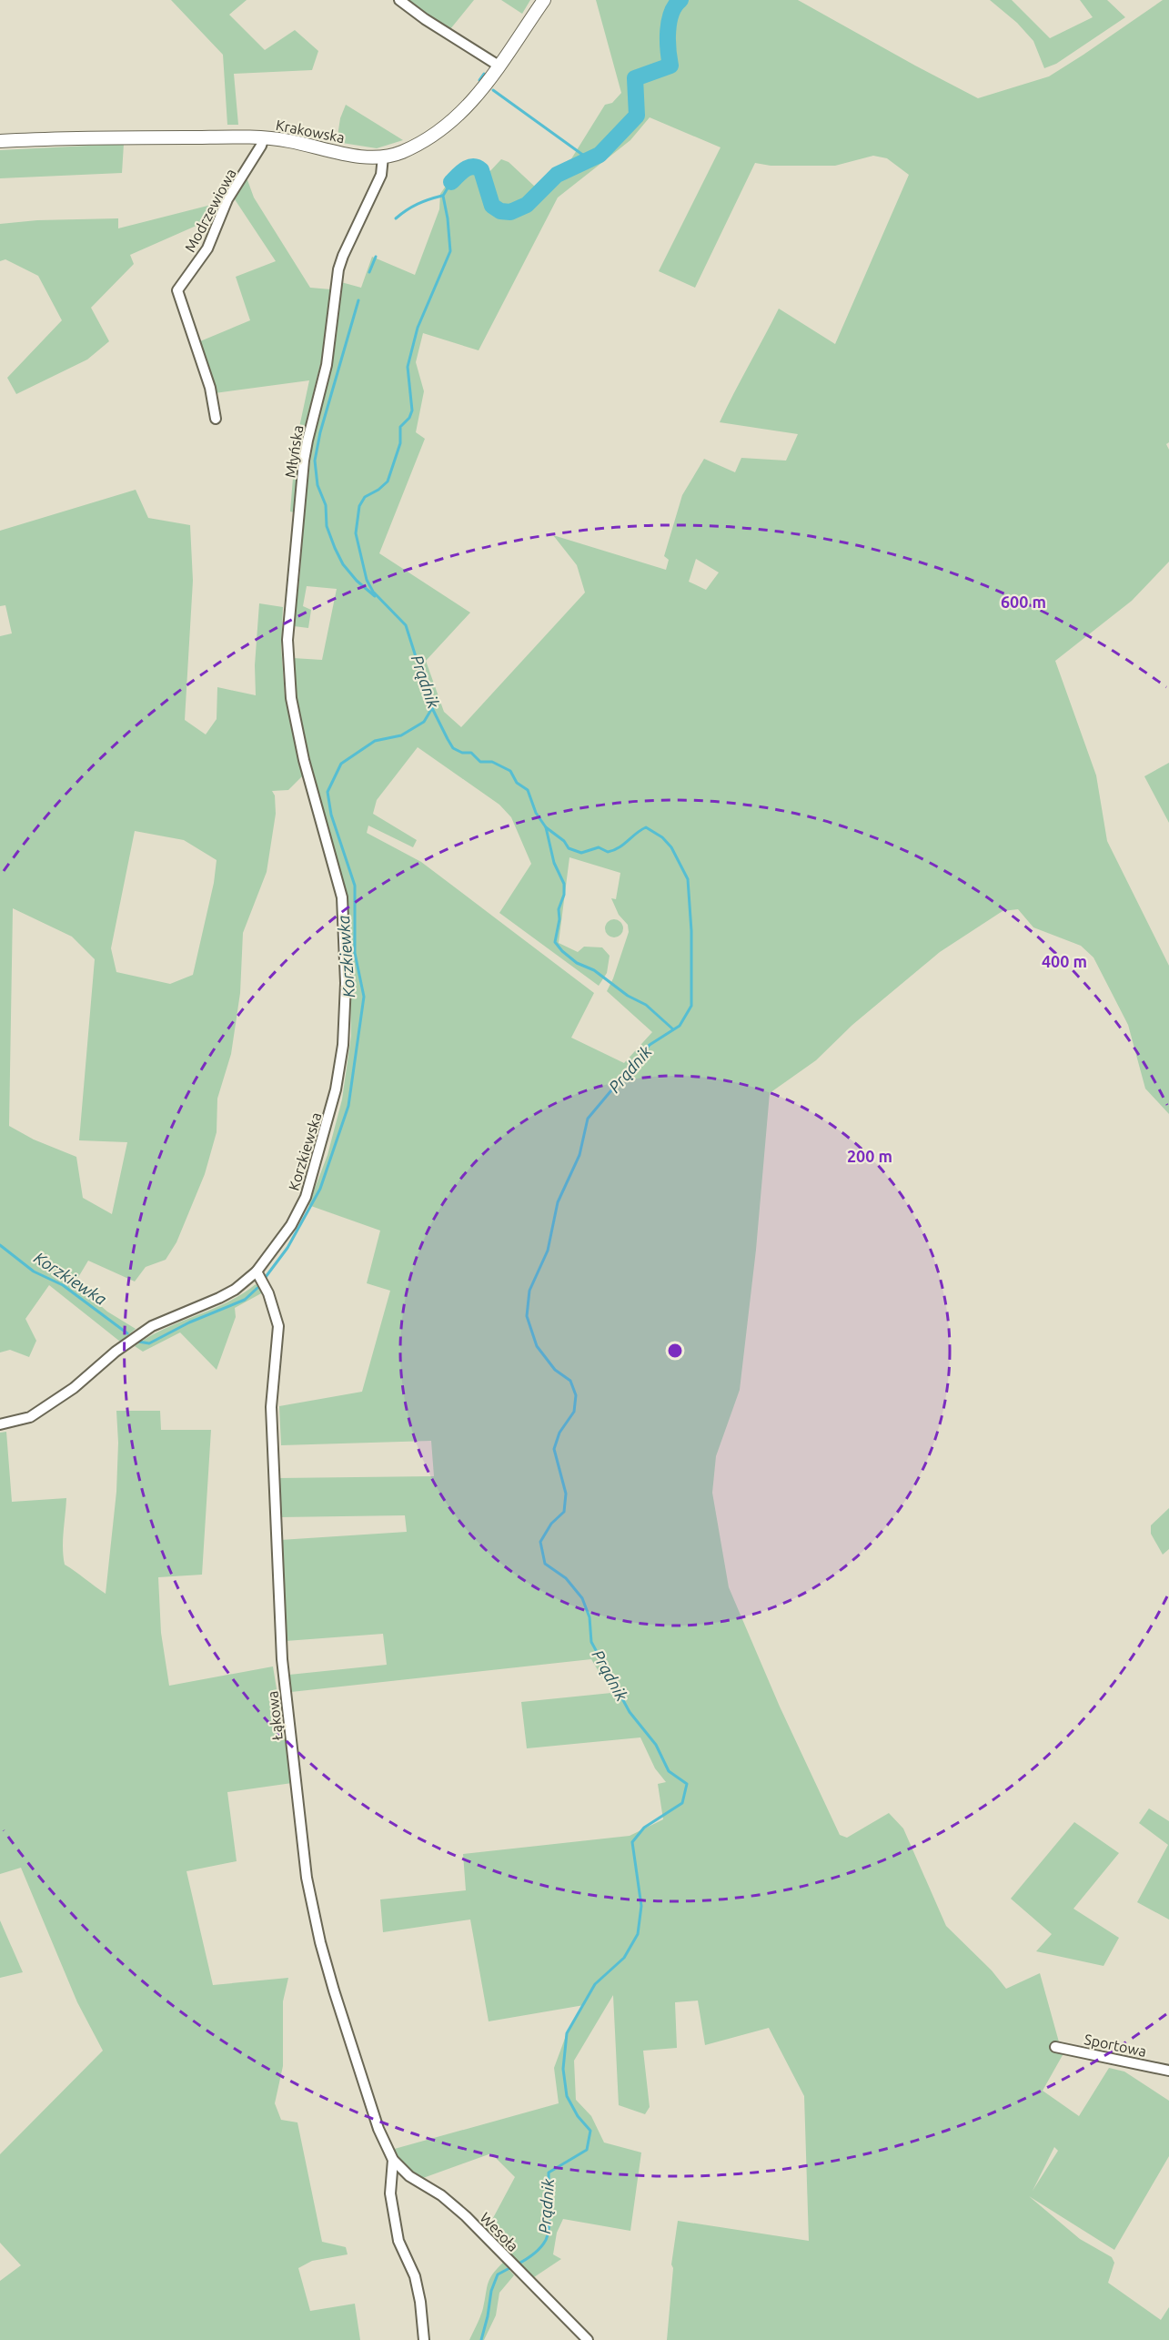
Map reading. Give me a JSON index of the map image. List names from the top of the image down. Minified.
{"streets":{"main road":["Krakowska"],"street":["Modrzewiowa","Młyńska","Korzkiewska","Łąkowa","Sportowa","Wesoła"]},"crossings":[["Krakowska","Modrzewiowa"],["Krakowska","Młyńska"],["Młyńska","Korzkiewska"],["Korzkiewska","Łąkowa"],["Łąkowa","Wesoła"]],"water":["Prądnik","Korzkiewka"],"rings":["600 m","400 m","200 m"]}
